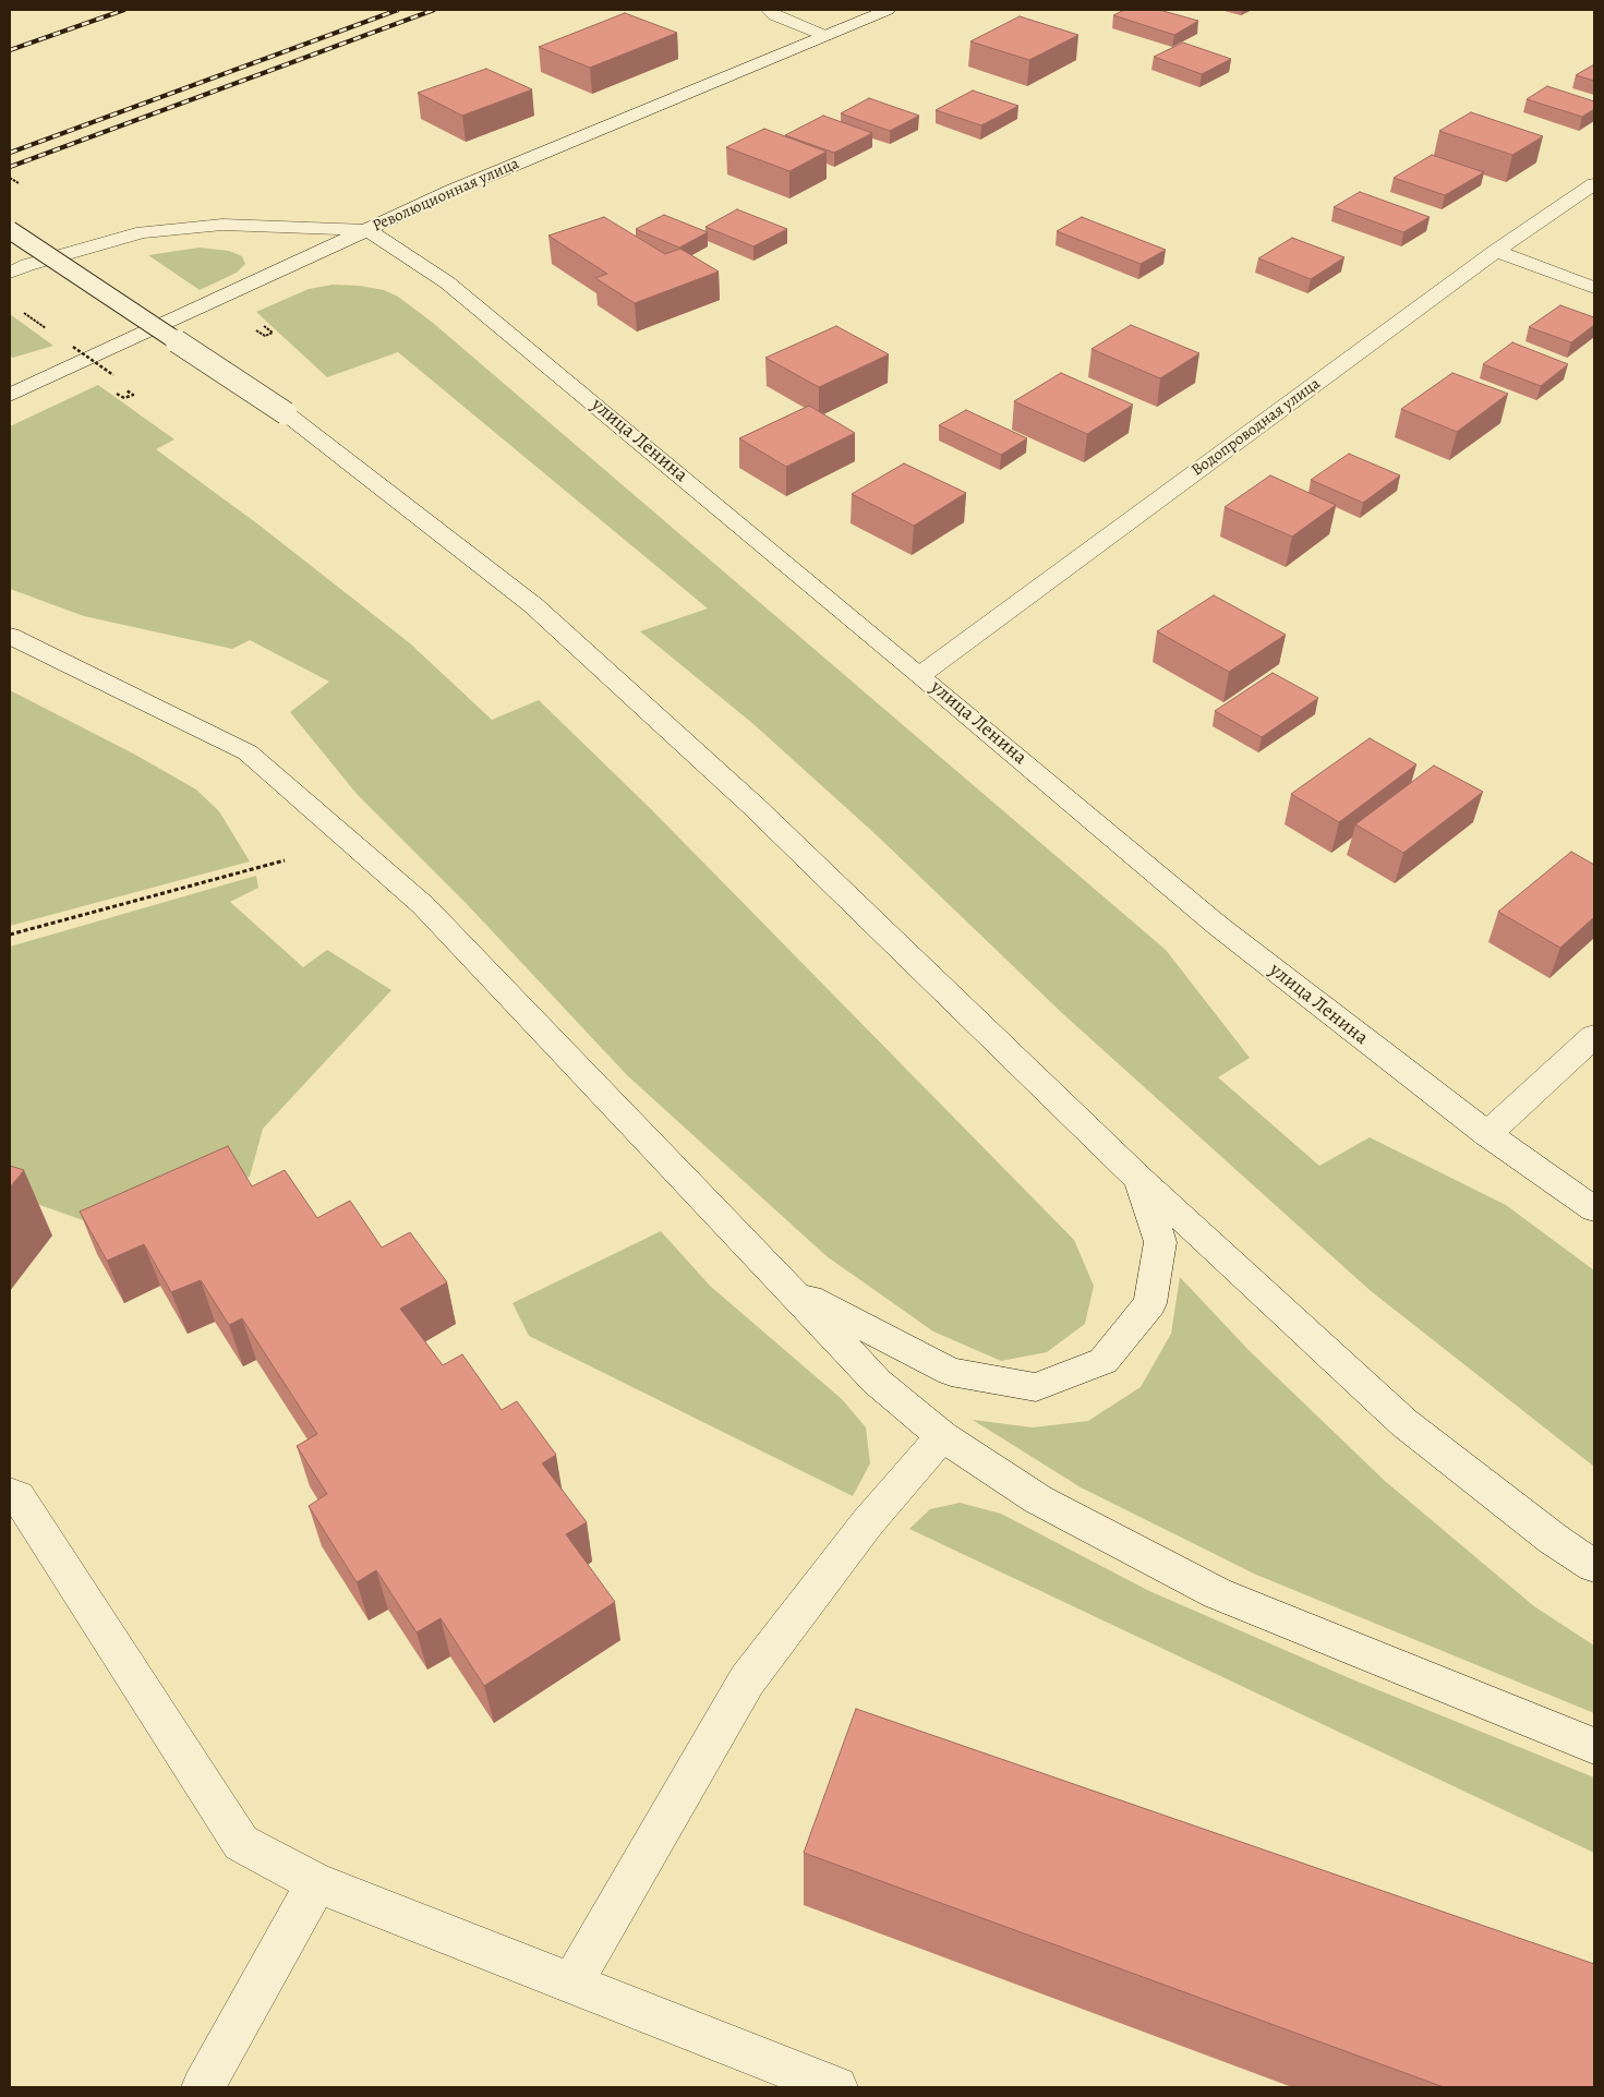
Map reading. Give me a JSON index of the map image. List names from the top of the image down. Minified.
{"streets":{"main road":["Революционная улица","Водопроводная улица","улица Ленина"]},"crossings":[["Революционная улица","улица Ленина"],["Водопроводная улица","улица Ленина"]]}
